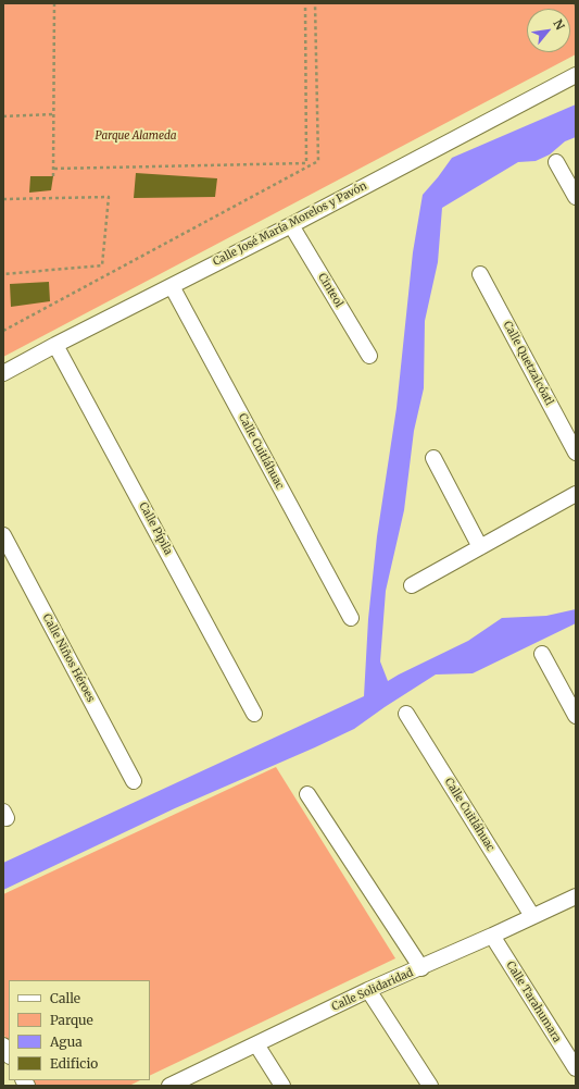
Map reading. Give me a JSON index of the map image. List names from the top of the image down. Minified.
{"streets":{"street":["Calle José María Morelos y Pavón","Cinteol","Calle Quetzalcóatl","Calle Cuitláhuac","Calle Pípila","Calle Niños Héroes","Calle Solidaridad","Calle Tarahumara"]},"crossings":[["Calle José María Morelos y Pavón","Cinteol"],["Calle José María Morelos y Pavón","Calle Cuitláhuac"],["Calle José María Morelos y Pavón","Calle Pípila"],["Calle Cuitláhuac","Calle Solidaridad"],["Calle Solidaridad","Calle Tarahumara"]],"parks":["Parque Alameda"],"legend":["Calle","Parque","Agua","Edificio"],"north":"top right"}
